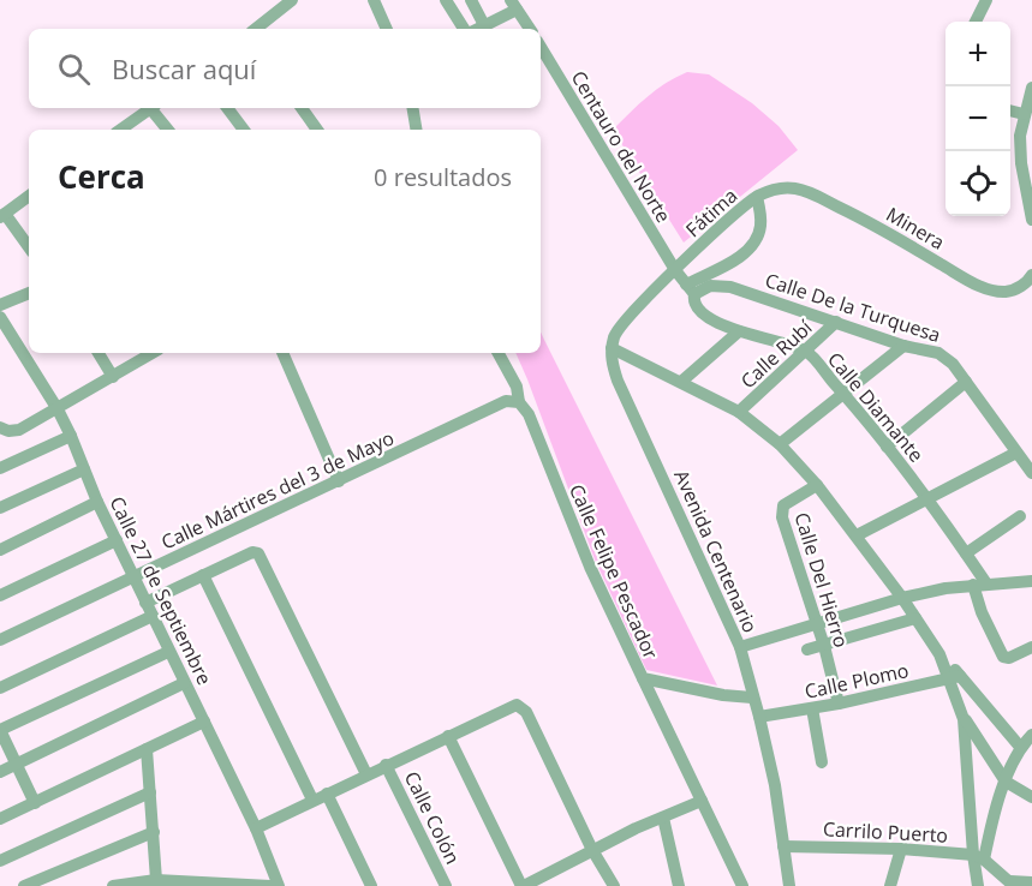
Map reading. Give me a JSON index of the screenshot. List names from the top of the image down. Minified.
{"streets":{"street":["Centauro del Norte","Fátima","Minera","Calle De la Turquesa","Calle Rubí","Calle Diamante","Calle Mártires del 3 de Mayo","Avenida Centenario","Calle Felipe Pescador","Calle Del Hierro","Calle 27 de Septiembre","Calle Plomo","Calle Colón","Carrilo Puerto"]},"crossings":[["Centauro del Norte","Fátima"],["Centauro del Norte","Calle Diamante"],["Fátima","Minera"],["Fátima","Calle Diamante"],["Calle De la Turquesa","Calle Rubí"],["Calle De la Turquesa","Calle Diamante"],["Calle Rubí","Calle Diamante"],["Calle Mártires del 3 de Mayo","Calle Felipe Pescador"],["Calle Mártires del 3 de Mayo","Calle 27 de Septiembre"],["Avenida Centenario","Calle Felipe Pescador"],["Avenida Centenario","Calle Plomo"],["Avenida Centenario","Carrilo Puerto"],["Calle Del Hierro","Calle Plomo"]],"page":{"map_buttons":["+","−"],"search":"Buscar aquí","heading":["Cerca","0 resultados"]}}
